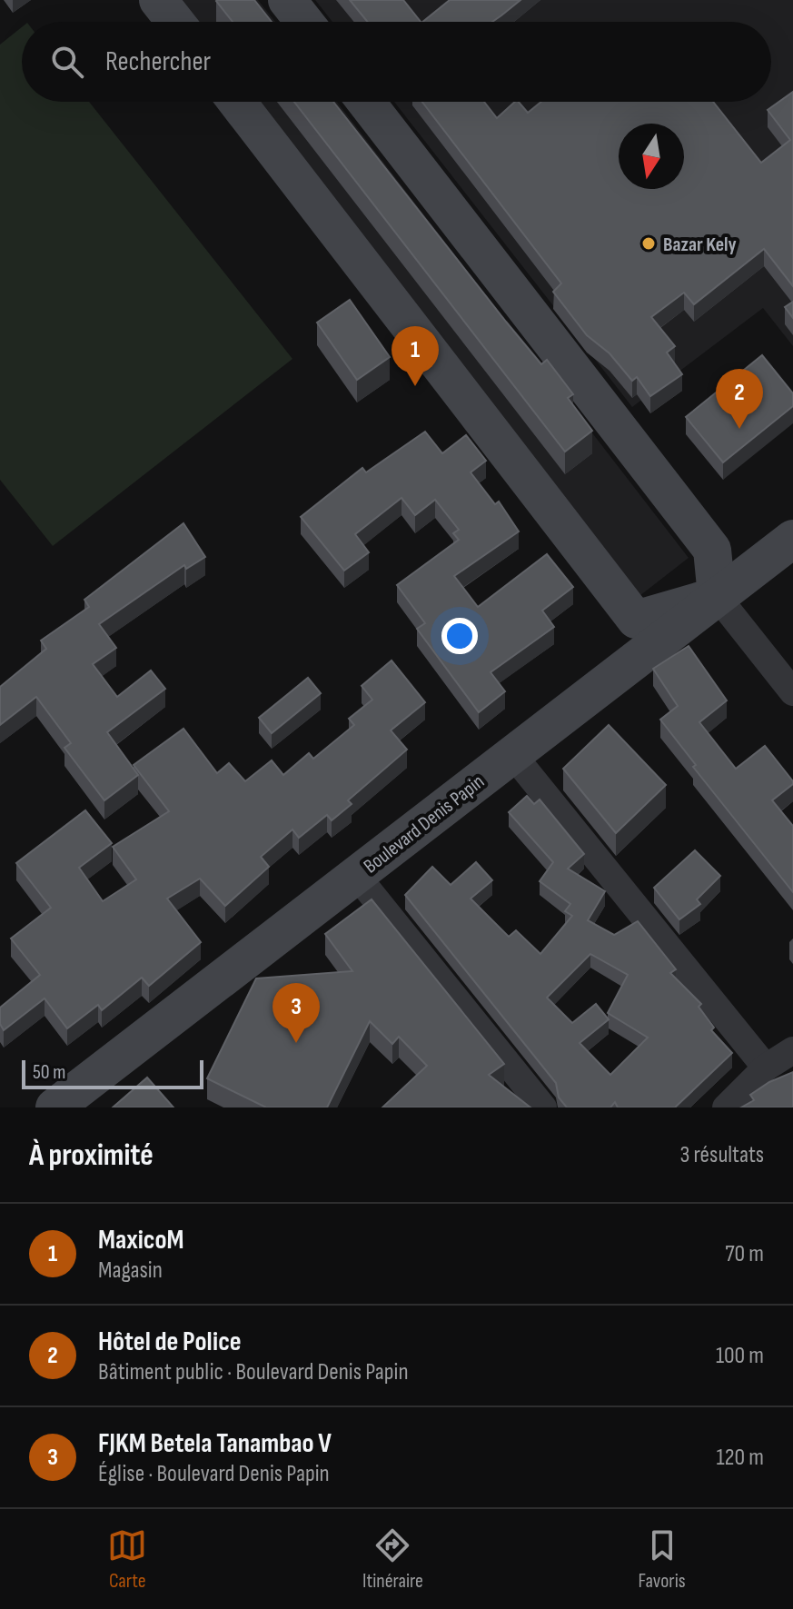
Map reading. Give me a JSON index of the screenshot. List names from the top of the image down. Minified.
{"streets":{"street":["Boulevard Denis Papin"]},"places":["Bazar Kely"],"scale_bar":"50 m","north":"bottom","page":{"search":"Rechercher","pins":["1","2","3"],"scale":"50 m","heading":["À proximité","3 résultats"],"list":[{"mark":"1","name":"MaxicoM","note":"Magasin","value":"70 m"},{"mark":"2","name":"Hôtel de Police","note":"Bâtiment public · Boulevard Denis Papin","value":"100 m"},{"mark":"3","name":"FJKM Betela Tanambao V","note":"Église · Boulevard Denis Papin","value":"120 m"}],"nav":["Carte","Itinéraire","Favoris"]}}
